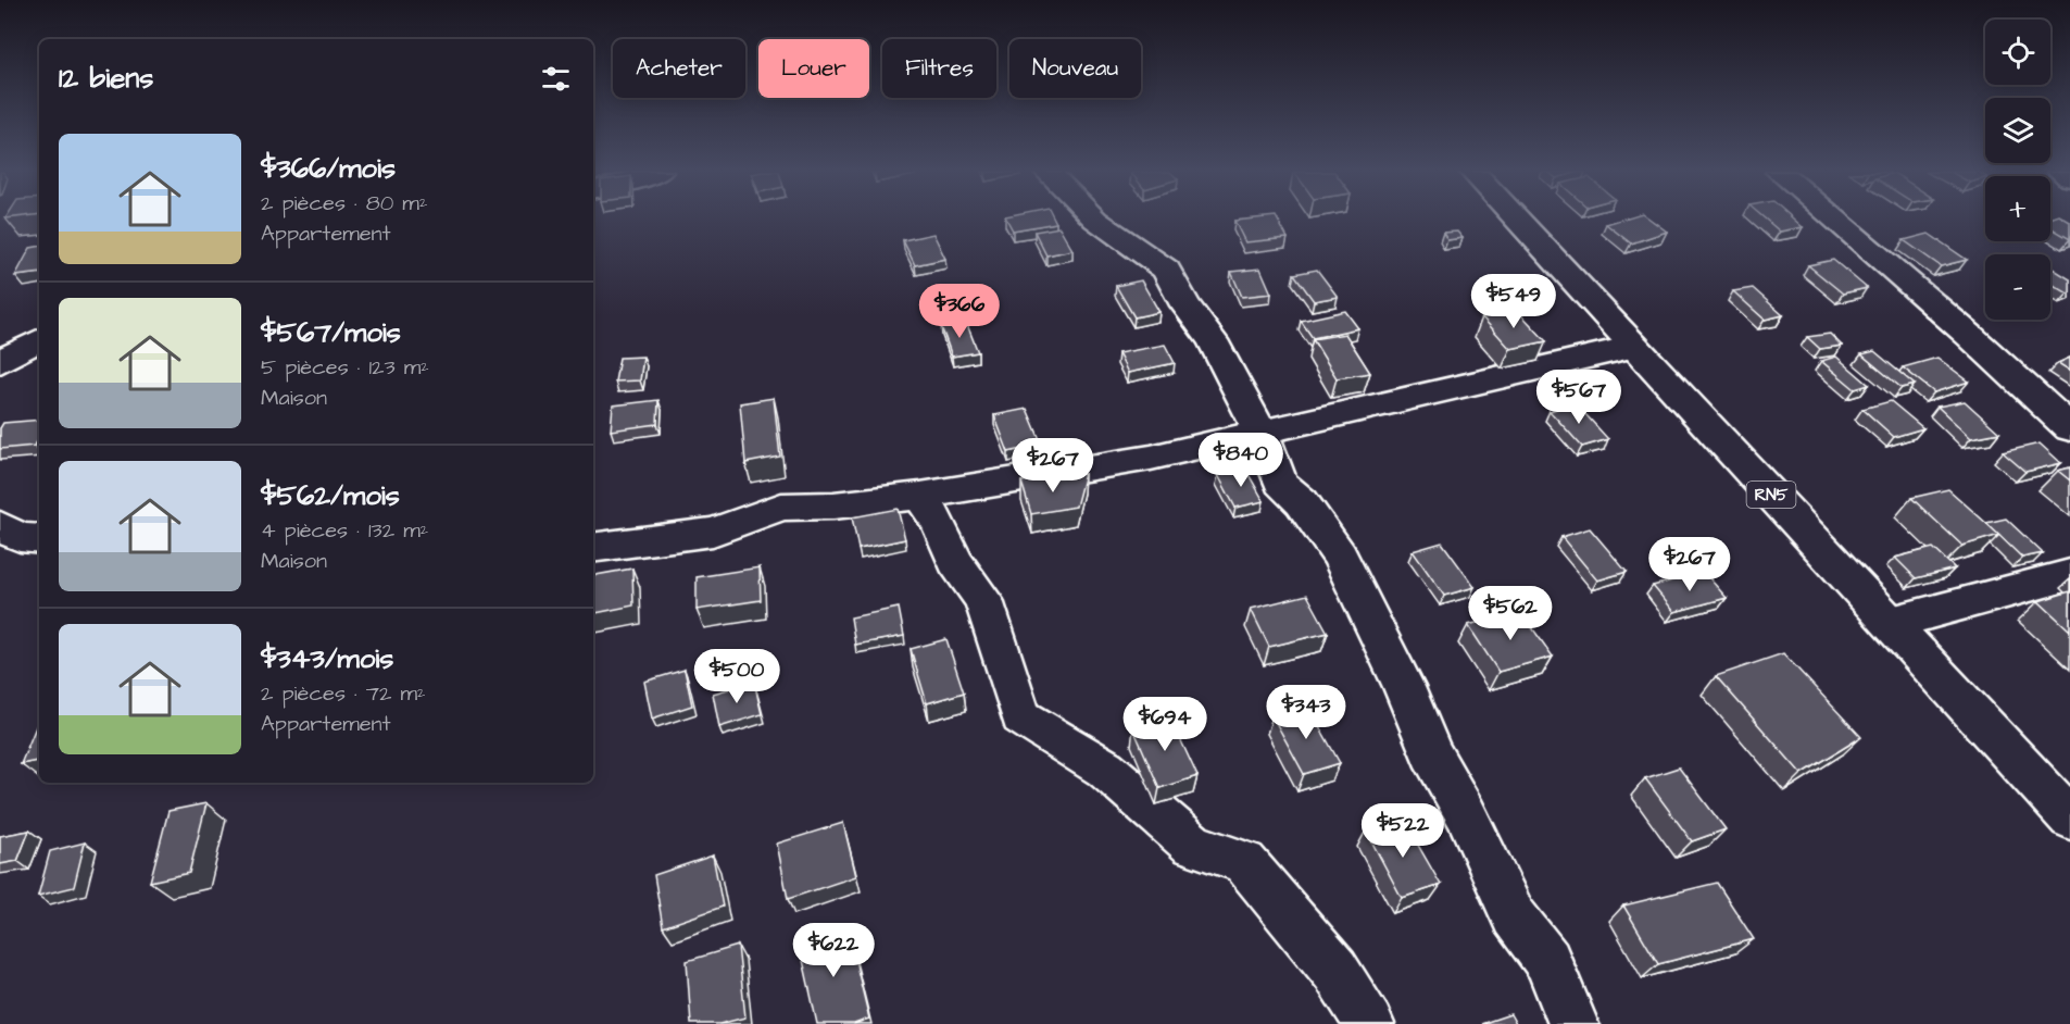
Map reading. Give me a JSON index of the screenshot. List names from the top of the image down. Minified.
{"streets":{"main road":["RN5"]},"page":{"map_buttons":["+","−"],"chip":["Acheter","Louer","Filtres","Nouveau"],"heading":"12 biens","list":[{"name":"$366/mois","note":"2 pièces · 80 m² · Appartement"},{"name":"$567/mois","note":"5 pièces · 123 m² · Maison"},{"name":"$562/mois","note":"4 pièces · 132 m² · Maison"},{"name":"$343/mois","note":"2 pièces · 72 m² · Appartement"}],"price":["$549","$366","$567","$840","$267","$267","$562","$500","$343","$694","$522","$622"]}}
